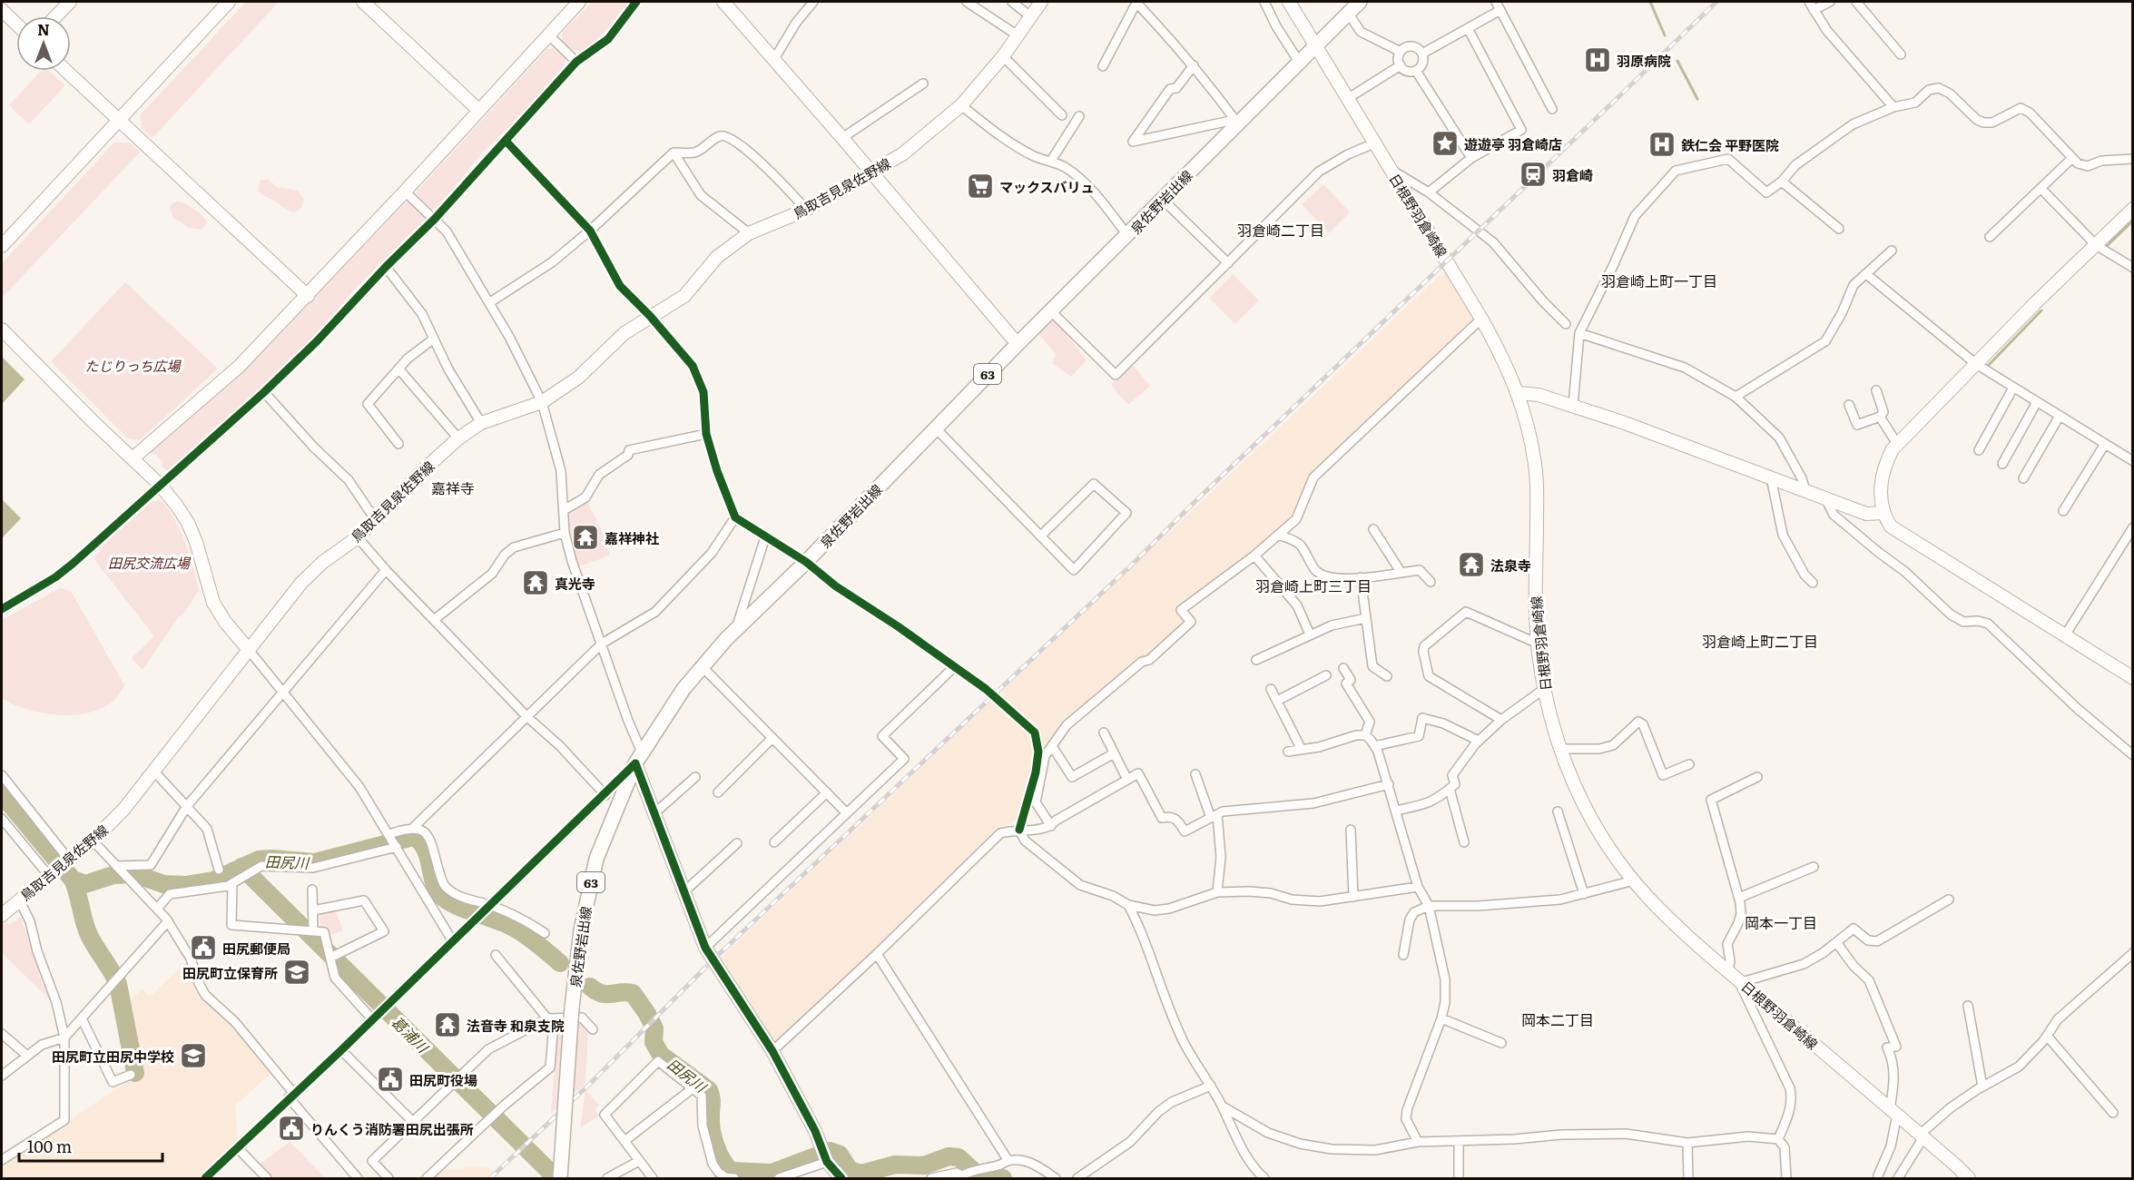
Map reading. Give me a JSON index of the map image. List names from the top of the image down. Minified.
{"streets":{"main road":["泉佐野岩出線","63"],"street":["鳥取吉見泉佐野線","日根野羽倉崎線"]},"crossings":[["泉佐野岩出線","日根野羽倉崎線"]],"districts":["羽倉崎二丁目","羽倉崎上町一丁目","嘉祥寺","羽倉崎上町三丁目","羽倉崎上町二丁目","岡本一丁目","岡本二丁目"],"water":["田尻川","葛浦川"],"parks":["たじりっち広場","田尻交流広場"],"places":{"hospital":["羽原病院","鉄仁会 平野医院"],"place":["遊遊亭 羽倉崎店"],"station":["羽倉崎"],"supermarket":["マックスバリュ"],"temple":["嘉祥神社","法泉寺","真光寺","法音寺 和泉支院"],"public building":["田尻郵便局","田尻町役場","りんくう消防署田尻出張所"],"school or university":["田尻町立保育所","田尻町立田尻中学校"]},"scale_bar":"100 m","north":"top"}
